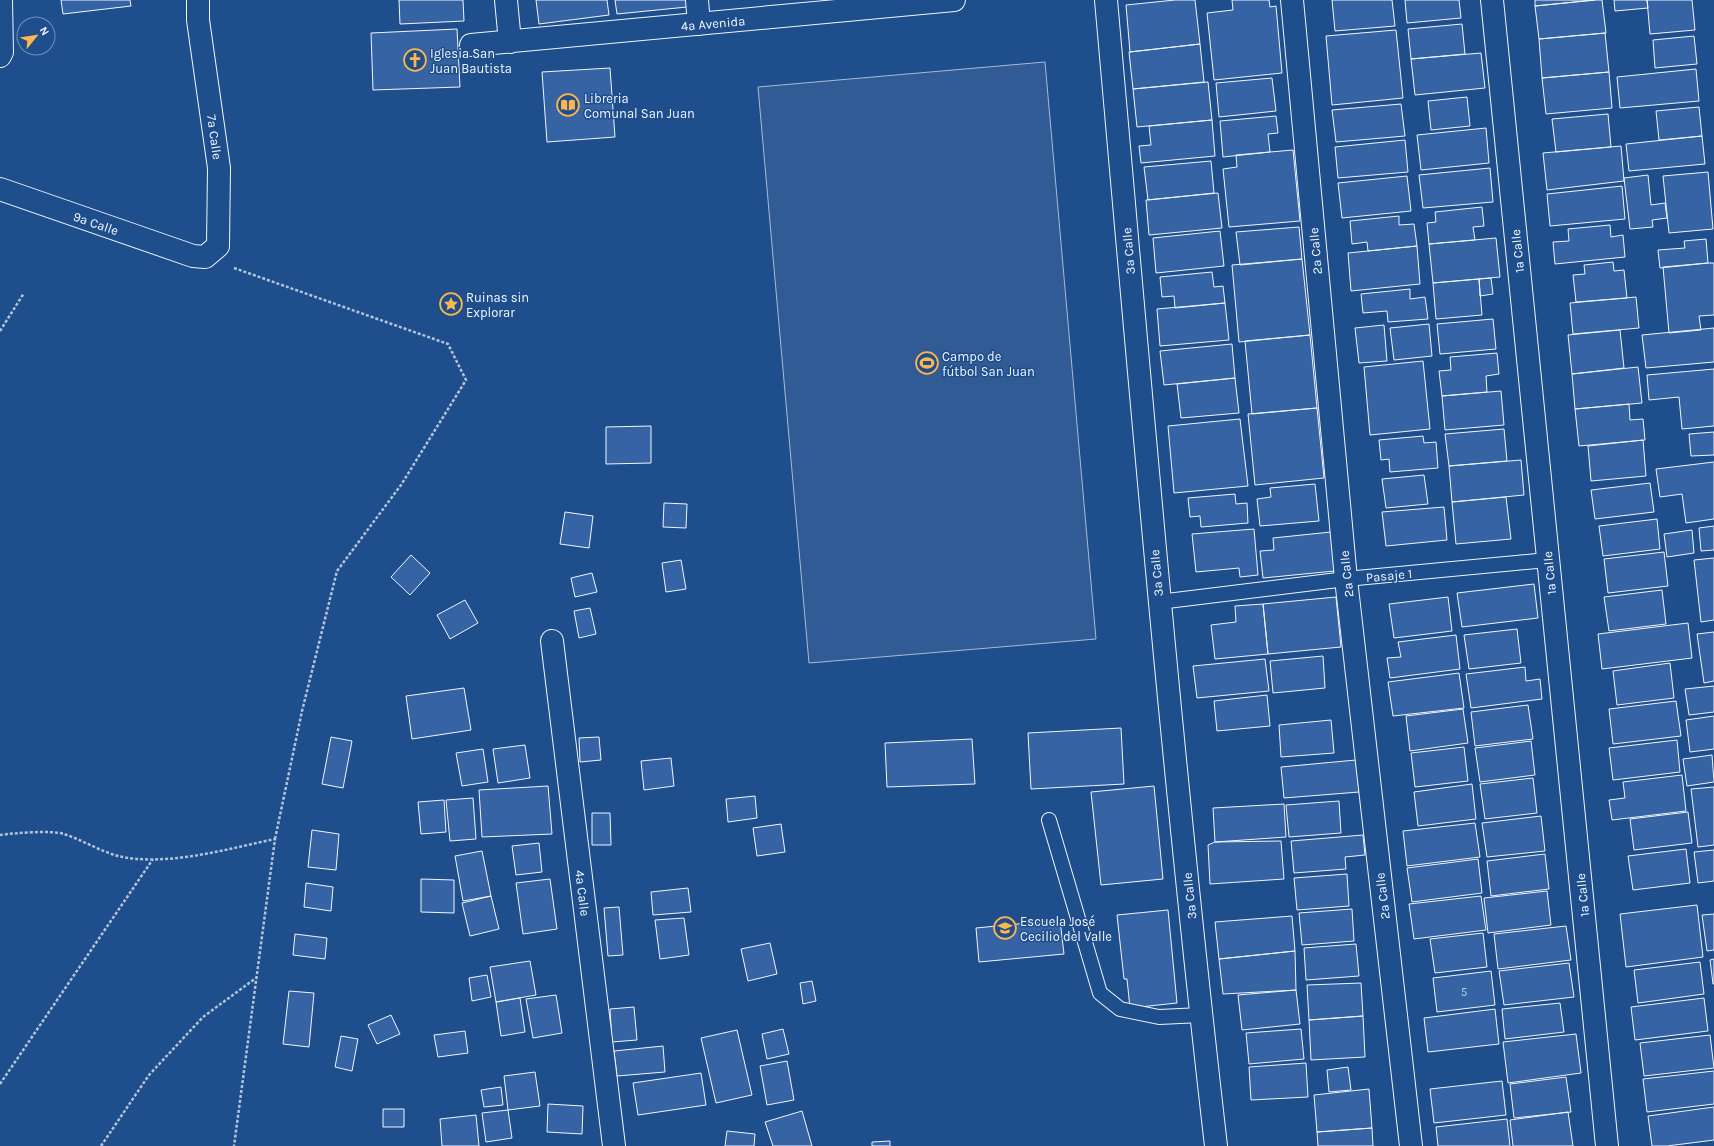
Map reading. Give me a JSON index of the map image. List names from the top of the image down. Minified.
{"streets":{"street":["4a Avenida","7a Calle","9a Calle","3a Calle","2a Calle","1a Calle","4a Calle"],"lane":["Pasaje 1"]},"crossings":[["7a Calle","9a Calle"],["3a Calle","Pasaje 1"],["2a Calle","Pasaje 1"],["1a Calle","Pasaje 1"]],"places":{"church":["Iglesia San Juan Bautista"],"library":["Libreria Comunal San Juan"],"place":["Ruinas sin Explorar"],"sports":["Campo de fútbol San Juan"],"school or university":["Escuela José Cecilio del Valle"]},"house_numbers":["5"],"north":"top right"}
